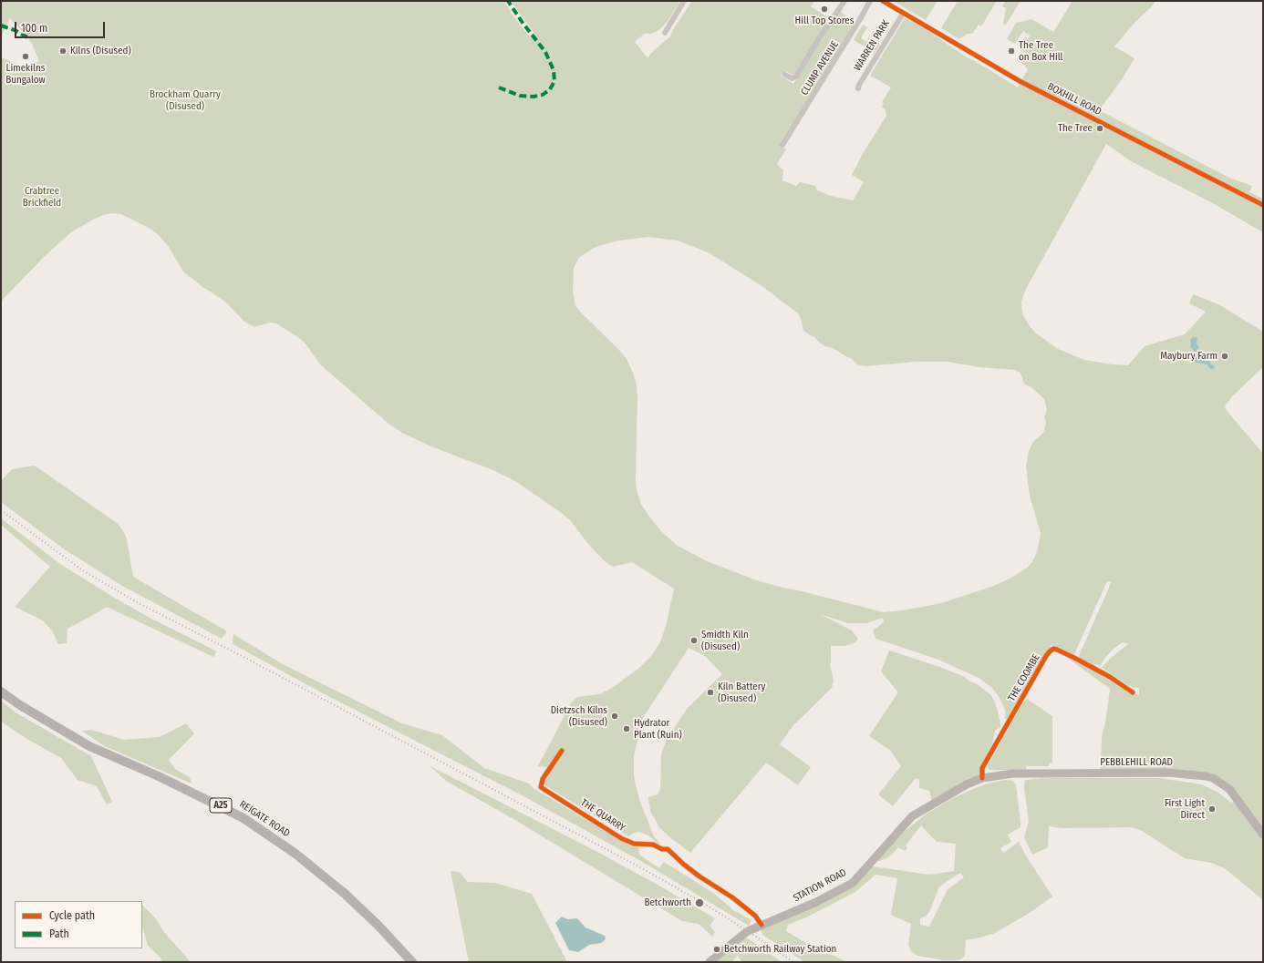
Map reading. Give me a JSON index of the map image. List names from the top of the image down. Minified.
{"streets":{"main road":["PEBBLEHILL ROAD","A25","REIGATE ROAD","STATION ROAD"],"street":["WARREN PARK","CLUMP AVENUE","BOXHILL ROAD","THE COOMBE","THE QUARRY"]},"crossings":[["WARREN PARK","BOXHILL ROAD"],["THE COOMBE","PEBBLEHILL ROAD"],["THE COOMBE","STATION ROAD"],["PEBBLEHILL ROAD","STATION ROAD"],["THE QUARRY","STATION ROAD"]],"parks":["Brockham Quarry (Disused)","Crabtree Brickfield"],"places":["Hill Top Stores","Kilns (Disused)","The Tree on Box Hill","Limekilns Bungalow","The Tree","Maybury Farm","Smidth Kiln (Disused)","Kiln Battery (Disused)","Dietzsch Kilns (Disused)","Hydrator Plant (Ruin)","First Light Direct","Betchworth","Betchworth Railway Station"],"legend":["Cycle path","Path"],"scale_bar":"100 m"}
